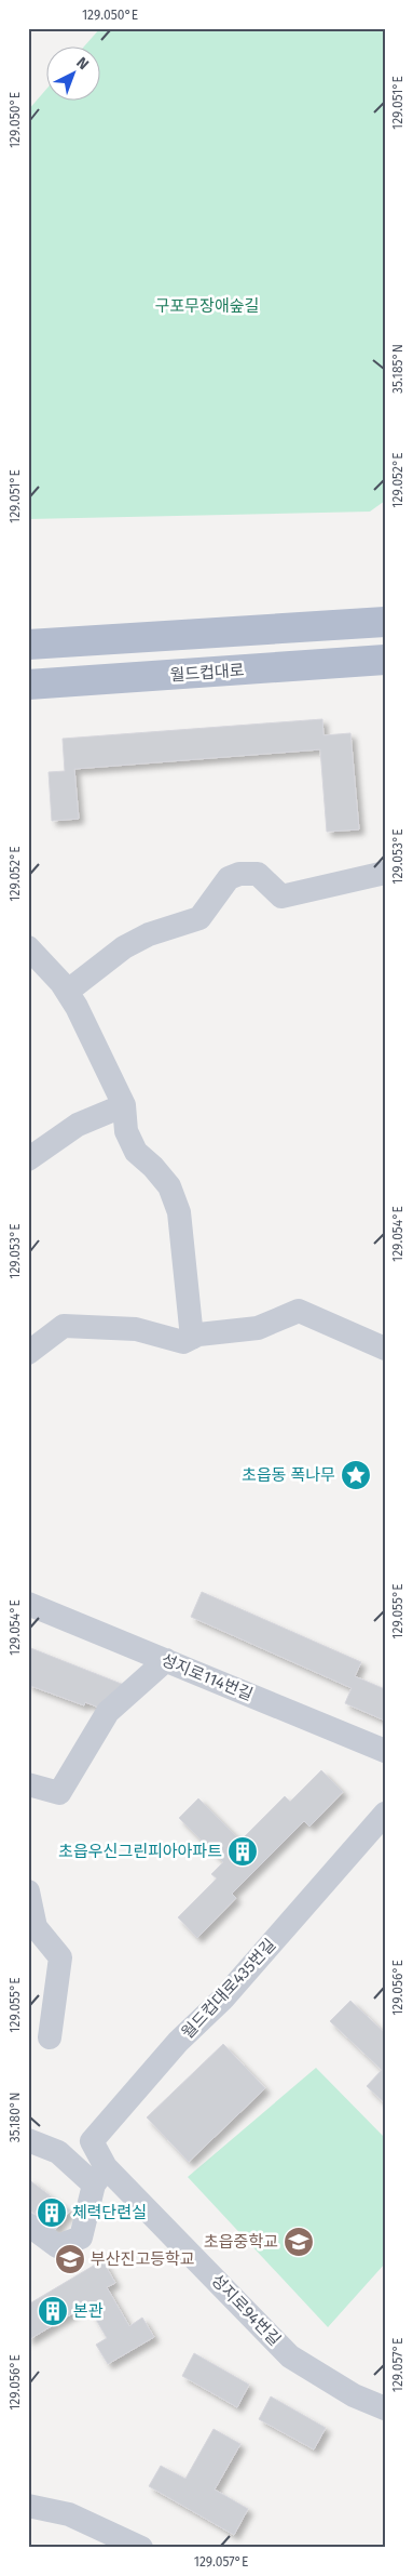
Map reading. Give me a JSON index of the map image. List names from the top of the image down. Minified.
{"streets":{"main road":["월드컵대로"],"street":["성지로114번길","월드컵대로435번길","성지로94번길"]},"crossings":[["월드컵대로435번길","성지로94번길"]],"parks":["구포무장애숲길"],"places":{"place":["초읍동 폭나무"],"building":["초읍우신그린피아아파트","체력단련실","본관"],"school or university":["초읍중학교","부산진고등학교"]},"north":"top right","coordinates":["129.050°E","129.051°E","35.185°N","129.052°E","129.053°E","129.054°E","129.055°E","129.056°E","35.180°N","129.057°E"]}
